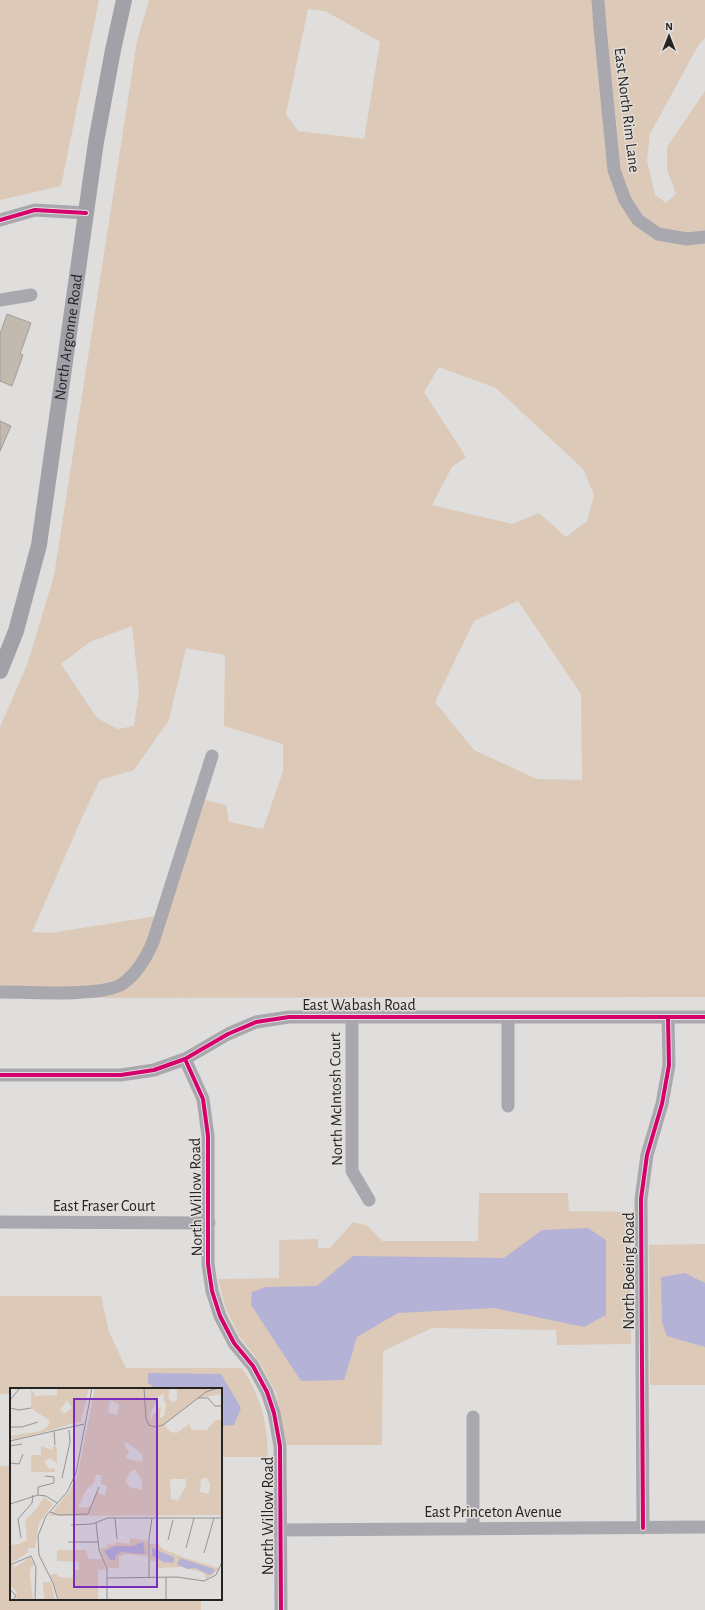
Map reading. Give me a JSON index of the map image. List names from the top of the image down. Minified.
{"streets":{"main road":["North Argonne Road"],"street":["East North Rim Lane","East Wabash Road","North McIntosh Court","North Willow Road","East Fraser Court","North Boeing Road","East Princeton Avenue"]},"crossings":[["East Wabash Road","North McIntosh Court"],["East Wabash Road","North Willow Road"],["East Wabash Road","North Boeing Road"],["North Willow Road","East Fraser Court"],["North Willow Road","East Princeton Avenue"],["North Boeing Road","East Princeton Avenue"]],"north":"top"}
